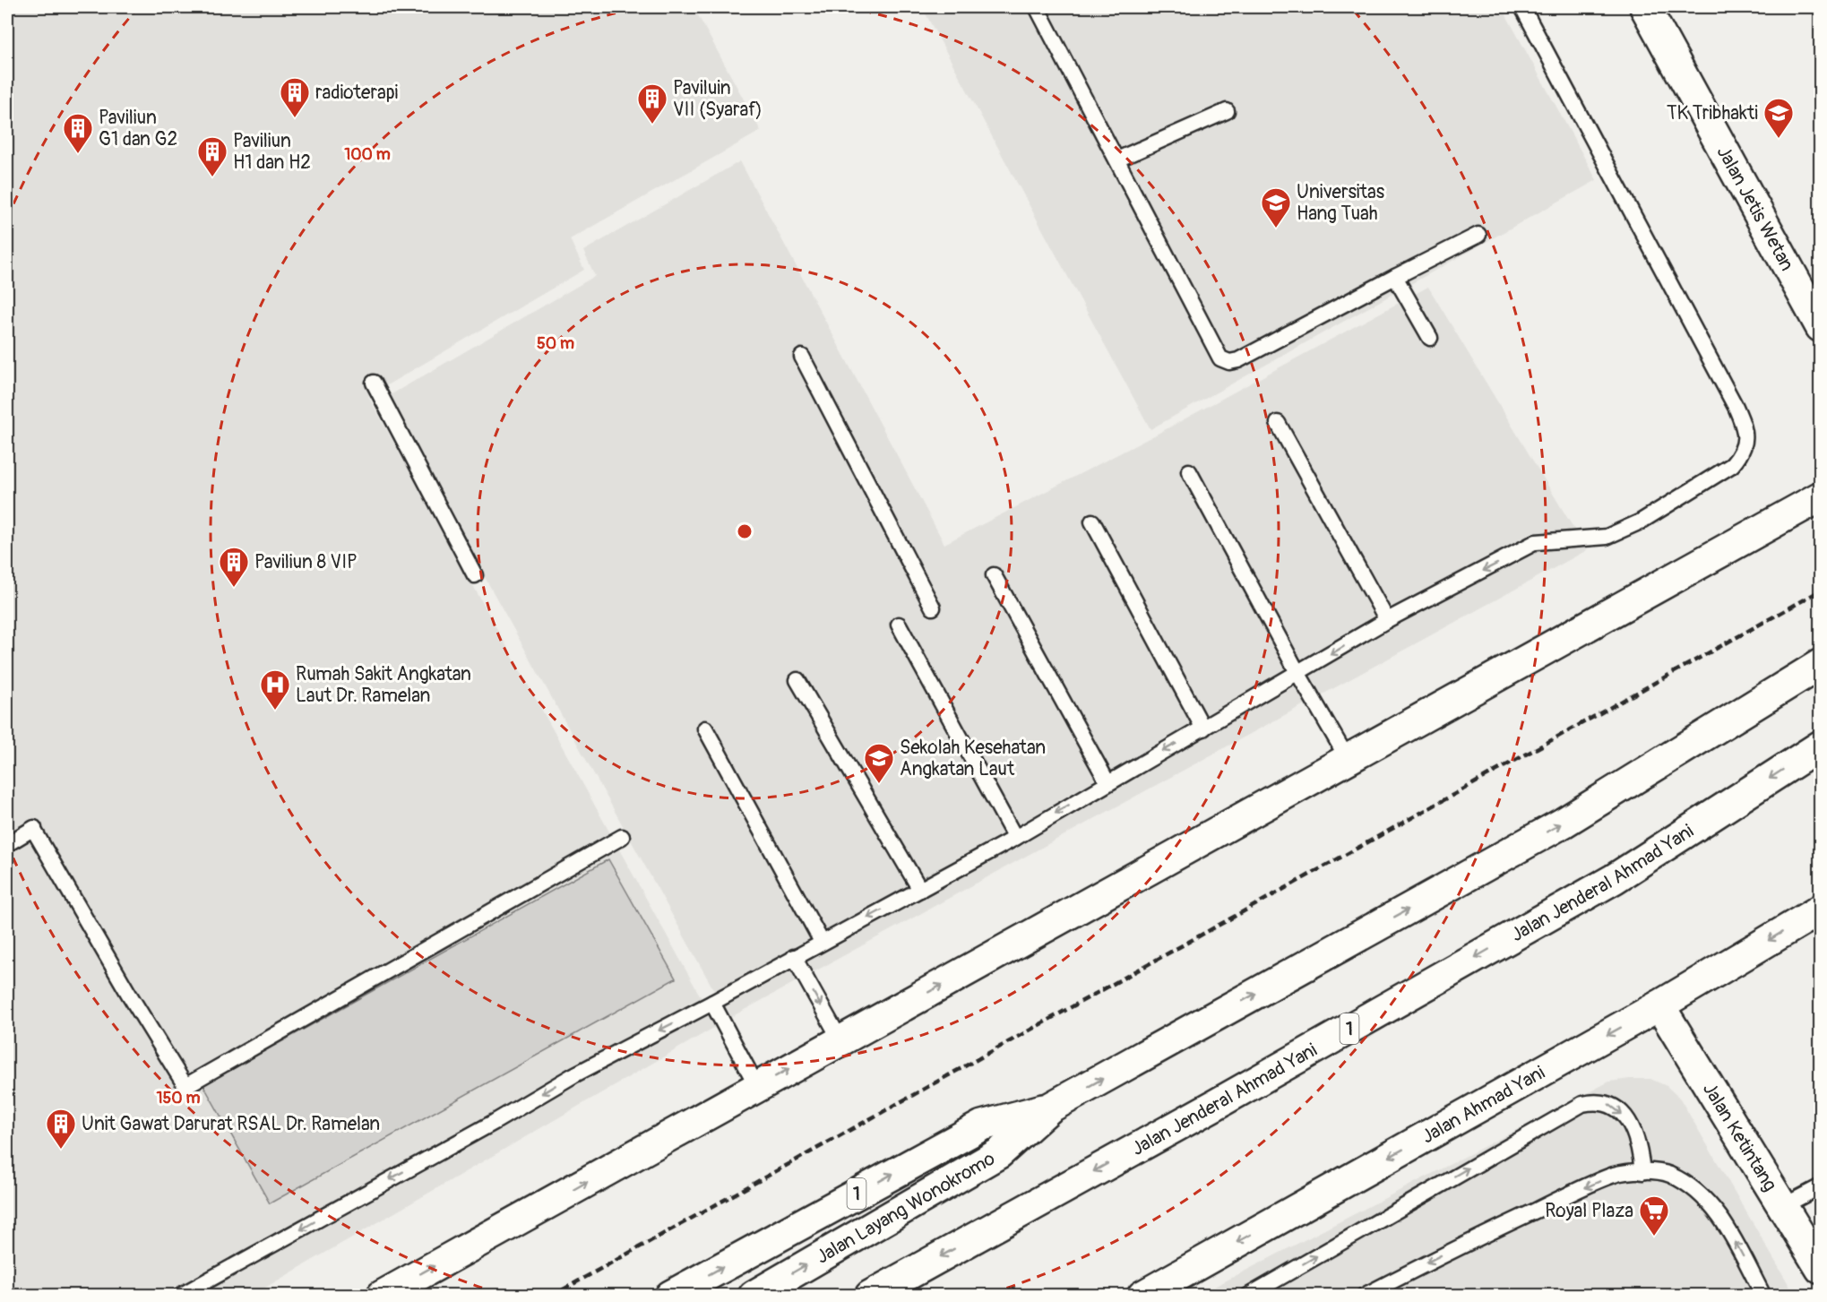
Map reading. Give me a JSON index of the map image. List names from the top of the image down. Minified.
{"streets":{"main road":["Jalan Jetis Wetan","Jalan Jenderal Ahmad Yani","1","Jalan Ahmad Yani","Jalan Ketintang","Jalan Layang Wonokromo"]},"crossings":[["1","Jalan Layang Wonokromo"],["Jalan Ahmad Yani","Jalan Ketintang"]],"places":{"building":["radioterapi","Paviluin VII (Syaraf)","Paviliun G1 dan G2","Paviliun H1 dan H2","Paviliun 8 VIP","Unit Gawat Darurat RSAL Dr. Ramelan"],"school or university":["TK Tribhakti","Universitas Hang Tuah","Sekolah Kesehatan Angkatan Laut"],"hospital":["Rumah Sakit Angkatan Laut Dr. Ramelan"],"supermarket":["Royal Plaza"]},"rings":["100 m","50 m","150 m"]}
